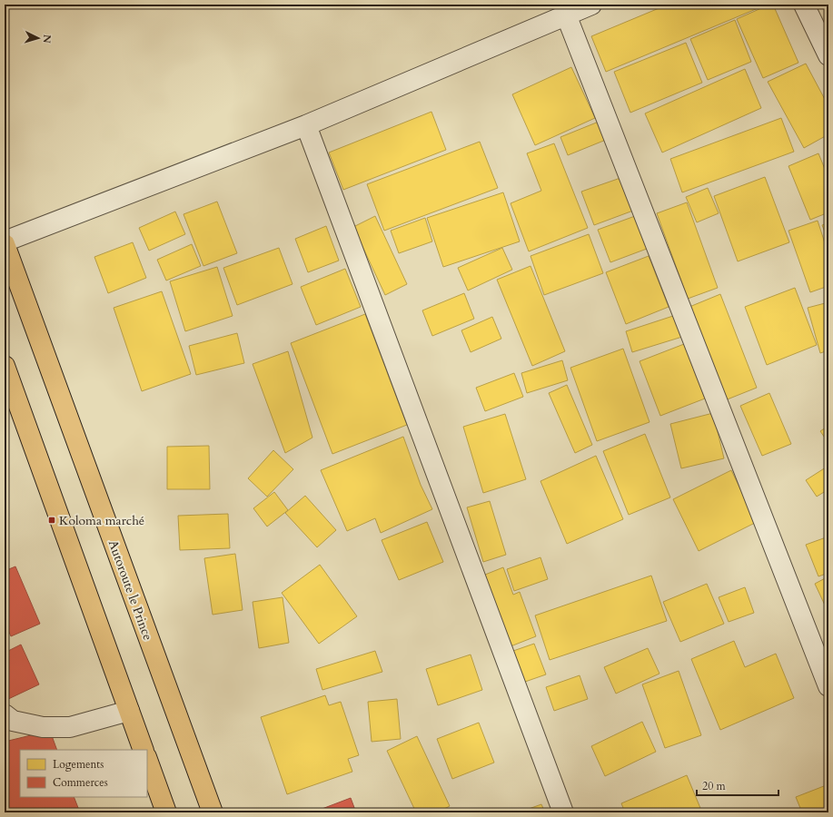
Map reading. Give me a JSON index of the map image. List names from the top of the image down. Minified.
{"streets":{"main road":["Autoroute le Prince"]},"places":{"transit":["Koloma marché"]},"legend":["Logements","Commerces"],"scale_bar":"20 m","north":"right"}
